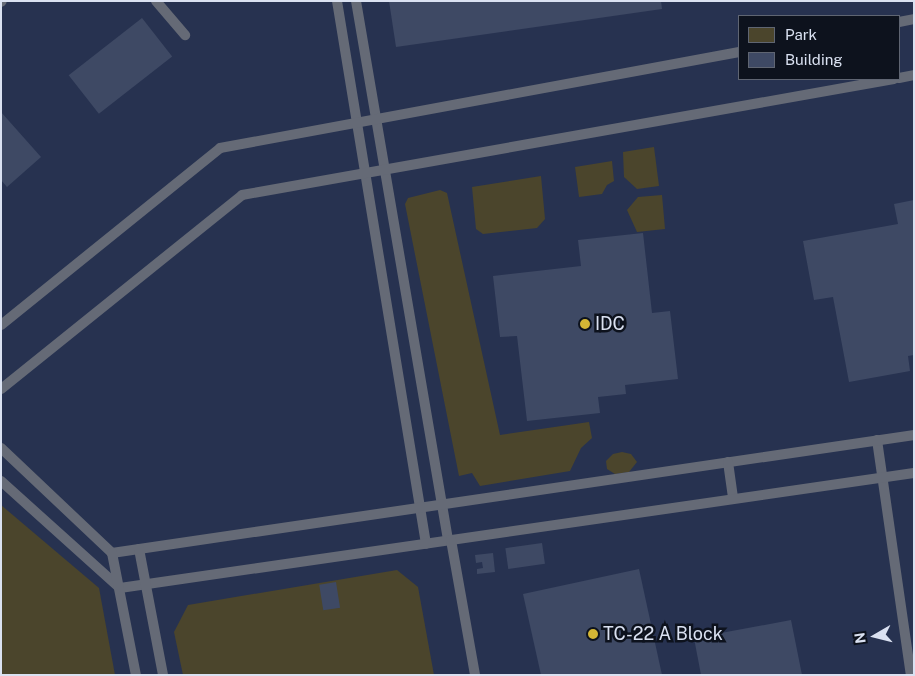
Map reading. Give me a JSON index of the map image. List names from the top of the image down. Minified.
{"places":["IDC","TC-22 A Block"],"legend":["Park","Building"],"north":"left"}
